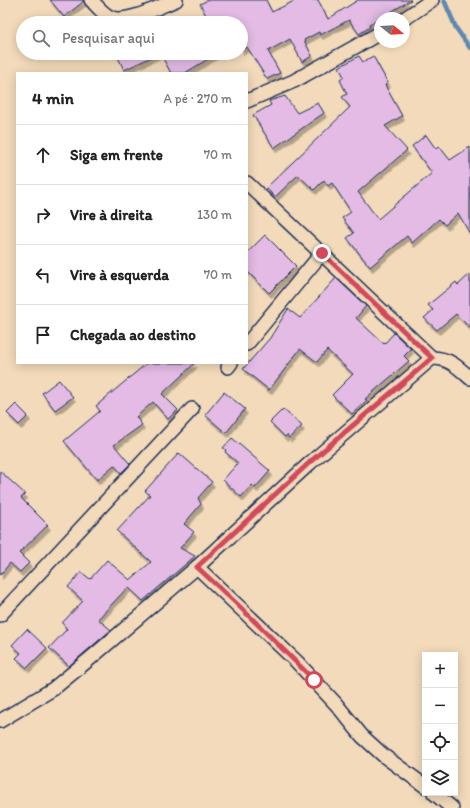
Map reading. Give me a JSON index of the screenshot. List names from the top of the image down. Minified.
{"north":"right","page":{"search":"Pesquisar aqui","heading":["4 min","A pé · 270 m"],"list":[["Siga em frente","70 m"],["Vire à direita","130 m"],["Vire à esquerda","70 m"],"Chegada ao destino"],"map_buttons":["+","−"]}}
